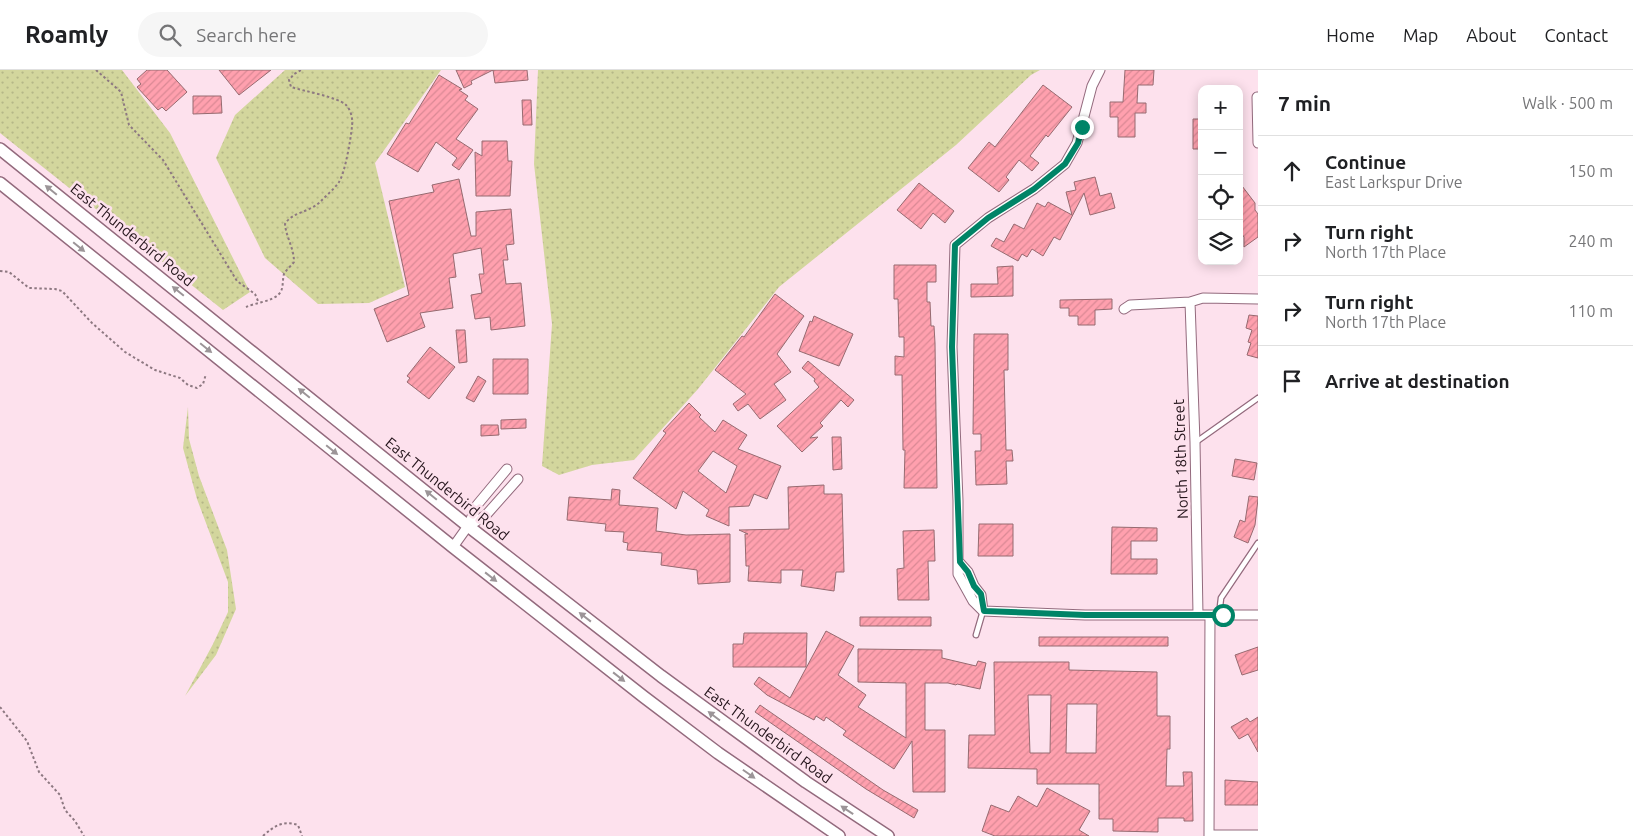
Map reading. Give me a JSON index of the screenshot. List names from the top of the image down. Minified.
{"streets":{"main road":["East Thunderbird Road"],"street":["North 18th Street"]},"page":{"header":"Roamly","search":"Search here","nav":["Home","Map","About","Contact"],"heading":["7 min","Walk · 500 m"],"map_buttons":["+","−"],"list":[["Continue","East Larkspur Drive","150 m"],["Turn right","North 17th Place","240 m"],["Turn right","North 17th Place","110 m"],"Arrive at destination"]}}
